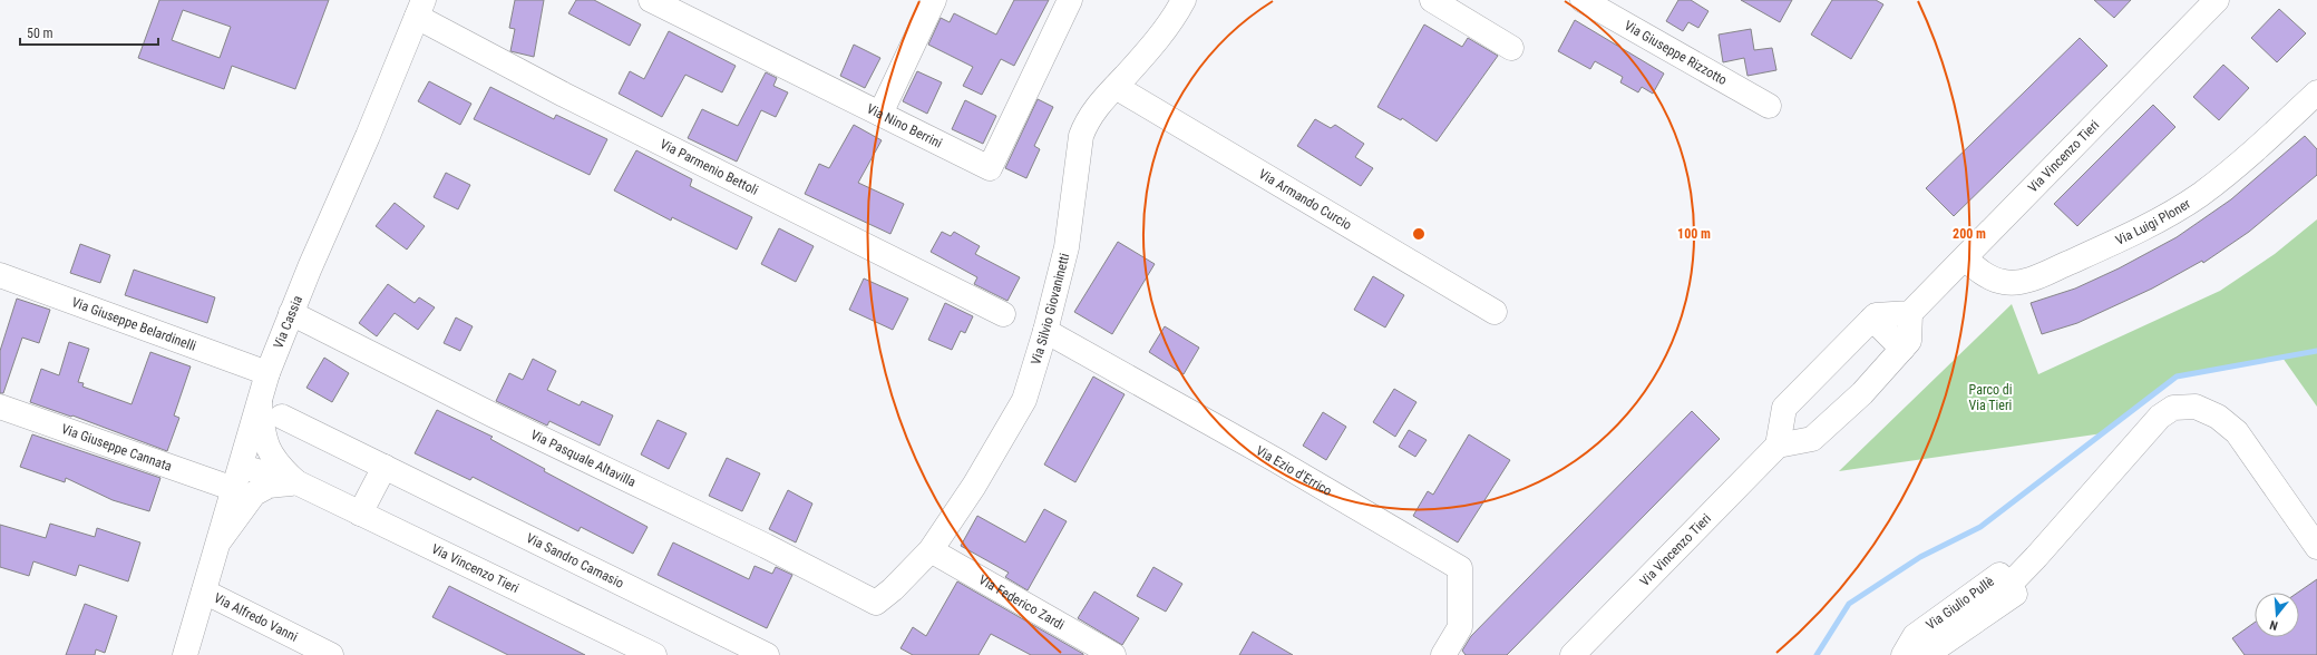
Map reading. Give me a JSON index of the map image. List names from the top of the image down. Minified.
{"streets":{"street":["Via Giuseppe Rizzotto","Via Nino Berrini","Via Vincenzo Tieri","Via Parmenio Bettoli","Via Armando Curcio","Via Luigi Ploner","Via Silvio Giovaninetti","Via Cassia","Via Giuseppe Belardinelli","Via Giuseppe Cannata","Via Pasquale Altavilla","Via Ezio d'Errico","Via Sandro Camasio","Via Federico Zardi","Via Giulio Pullè","Via Alfredo Vanni"]},"crossings":[["Via Vincenzo Tieri","Via Luigi Ploner"],["Via Vincenzo Tieri","Via Cassia"],["Via Parmenio Bettoli","Via Cassia"],["Via Armando Curcio","Via Silvio Giovaninetti"],["Via Silvio Giovaninetti","Via Pasquale Altavilla"],["Via Silvio Giovaninetti","Via Ezio d'Errico"],["Via Silvio Giovaninetti","Via Federico Zardi"],["Via Cassia","Via Giuseppe Belardinelli"],["Via Cassia","Via Giuseppe Cannata"],["Via Cassia","Via Pasquale Altavilla"],["Via Cassia","Via Alfredo Vanni"]],"parks":["Parco di Via Tieri"],"scale_bar":"50 m","north":"bottom","rings":["100 m","200 m"]}
